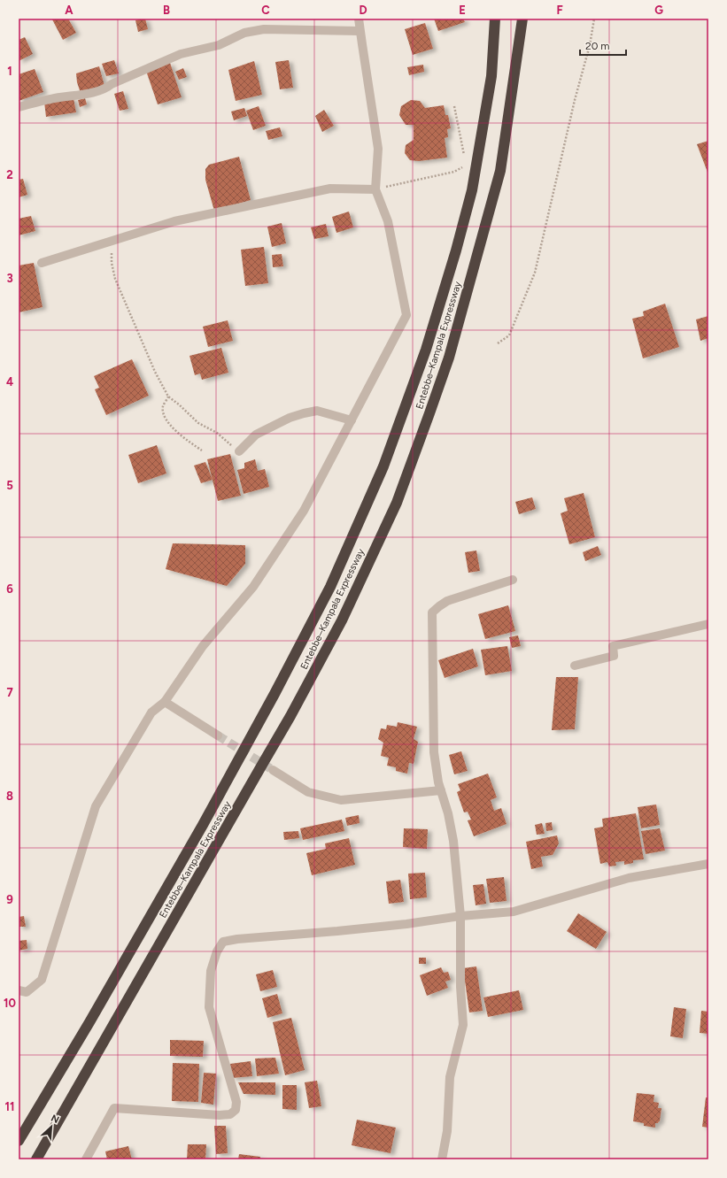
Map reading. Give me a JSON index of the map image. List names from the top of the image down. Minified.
{"streets":{"highway":["Entebbe–Kampala Expressway"]},"scale_bar":"20 m","north":"top right","grid":{"columns":["A","B","C","D","E","F","G"],"rows":["1","2","3","4","5","6","7","8","9","10","11"]}}
